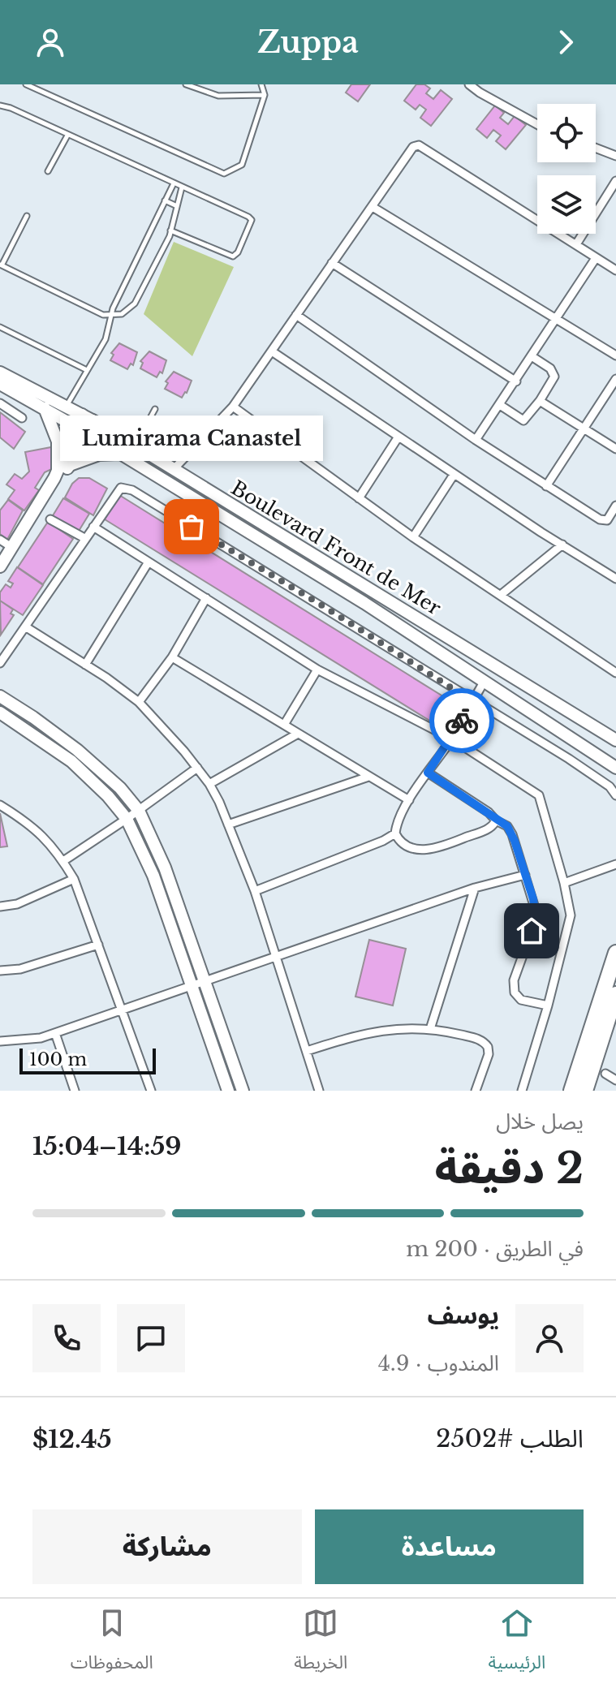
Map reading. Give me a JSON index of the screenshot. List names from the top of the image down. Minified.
{"streets":{"main road":["Boulevard Front de Mer"]},"places":["Lumirama Canastel"],"scale_bar":"100 m","page":{"header":"Zuppa","bubble":"Lumirama Canastel","scale":"100 m","heading":["2 دقيقة","يصل خلال","14:59–15:04"],"panel":["يوسف","المندوب · 4.9","الطلب #2502","$12.45"],"bar":"في الطريق · 200 m","buttons":["مساعدة","مشاركة"],"tabs":["الرئيسية","الخريطة","المحفوظات"]}}
